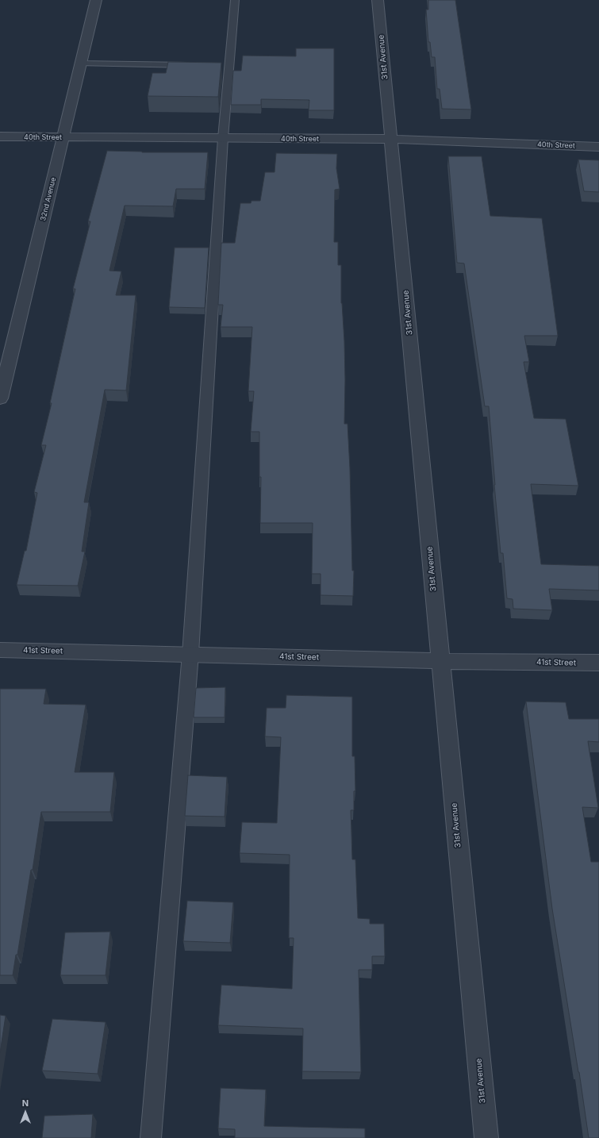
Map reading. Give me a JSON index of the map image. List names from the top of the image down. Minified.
{"streets":{"street":["31st Avenue","40th Street","32nd Avenue","41st Street"]},"crossings":[["31st Avenue","40th Street"],["31st Avenue","41st Street"],["40th Street","32nd Avenue"]],"north":"top"}
